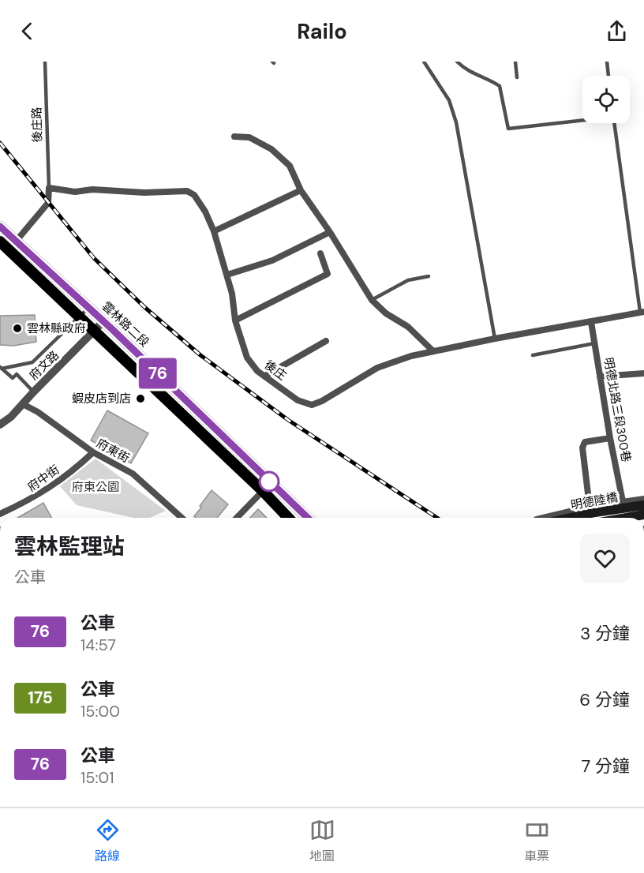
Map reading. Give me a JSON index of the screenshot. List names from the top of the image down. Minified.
{"streets":{"main road":["雲林路二段","明德陸橋"],"street":["府文路","後庄","明德北路三段300巷","府東街","府中街"],"lane":["後庄路"]},"crossings":[["後庄路","後庄"],["雲林路二段","府文路"],["府文路","府東街"],["後庄","明德北路三段300巷"],["府東街","府中街"]],"parks":["府東公園"],"places":["雲林縣政府","蝦皮店到店"],"lines":["bus line 76"],"page":{"header":"Railo","on_map":"76","heading":["雲林監理站","公車"],"list":[{"mark":"76","name":"公車","note":"14:57","value":"3 分鐘"},{"mark":"175","name":"公車","note":"15:00","value":"6 分鐘"},{"mark":"76","name":"公車","note":"15:01","value":"7 分鐘"}],"tabs":["路線","地圖","車票"]}}
